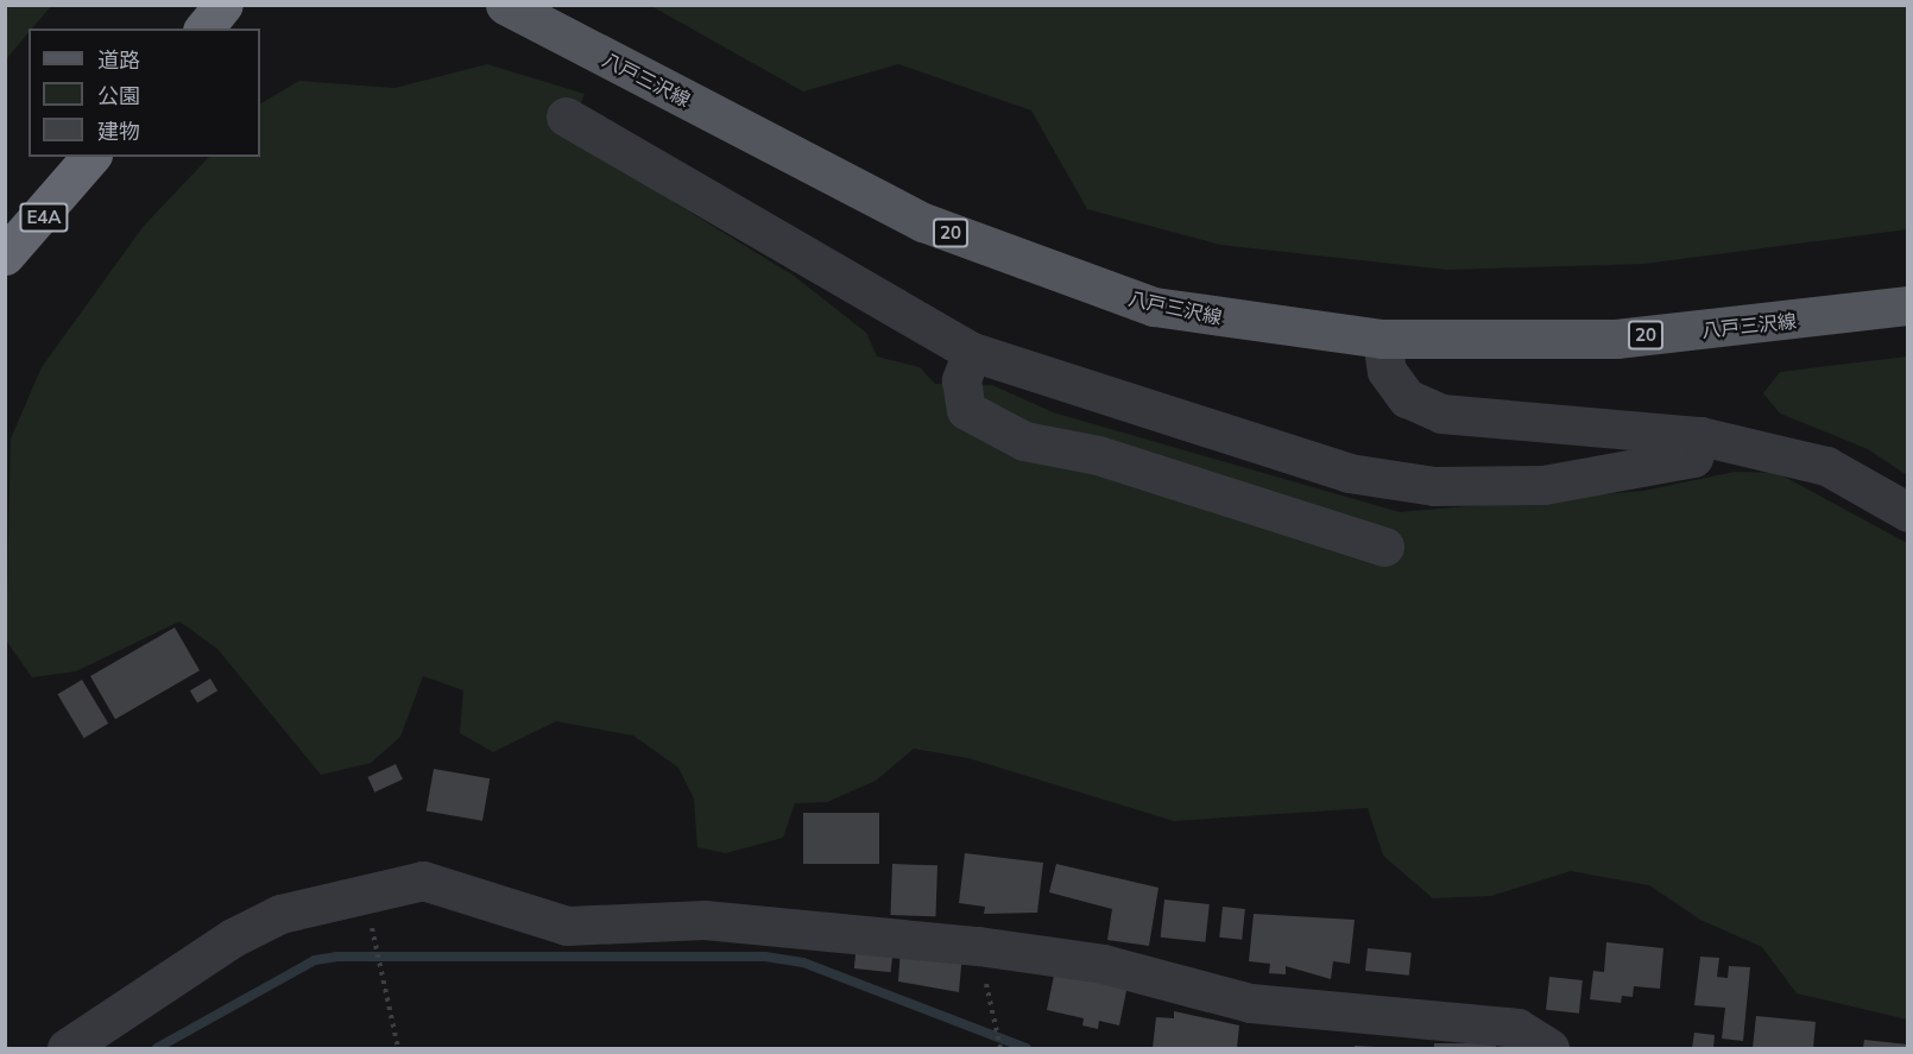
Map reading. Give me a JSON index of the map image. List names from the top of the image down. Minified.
{"streets":{"highway":["E4A"],"main road":["八戸三沢線","20"]},"legend":["道路","公園","建物"]}
